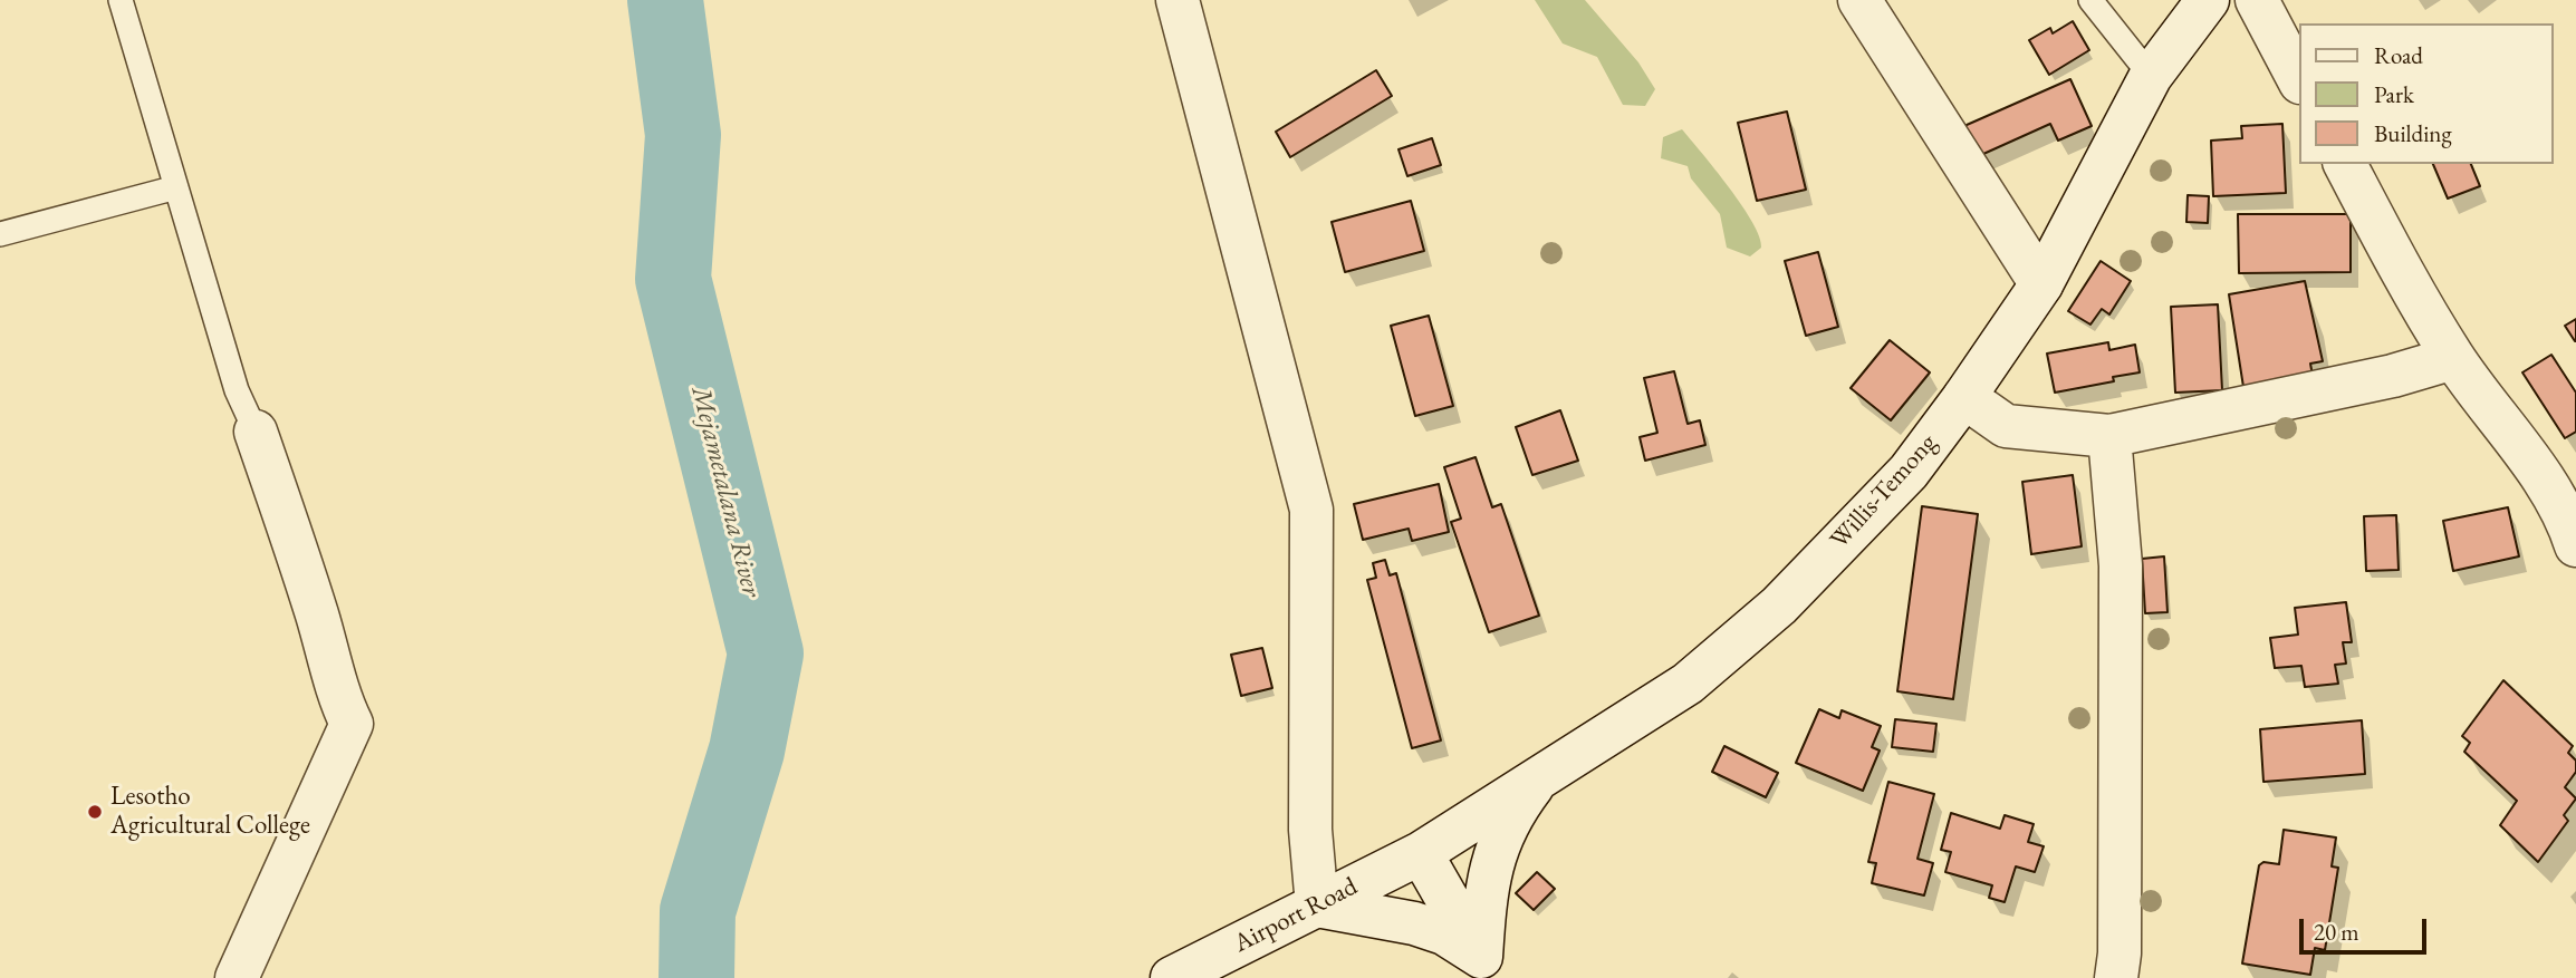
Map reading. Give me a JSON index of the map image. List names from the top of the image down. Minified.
{"streets":{"street":["Willis-Temong","Airport Road"]},"crossings":[["Willis-Temong","Airport Road"]],"water":["Mejametalana River"],"places":["Lesotho Agricultural College"],"legend":["Road","Park","Building"],"scale_bar":"20 m"}
